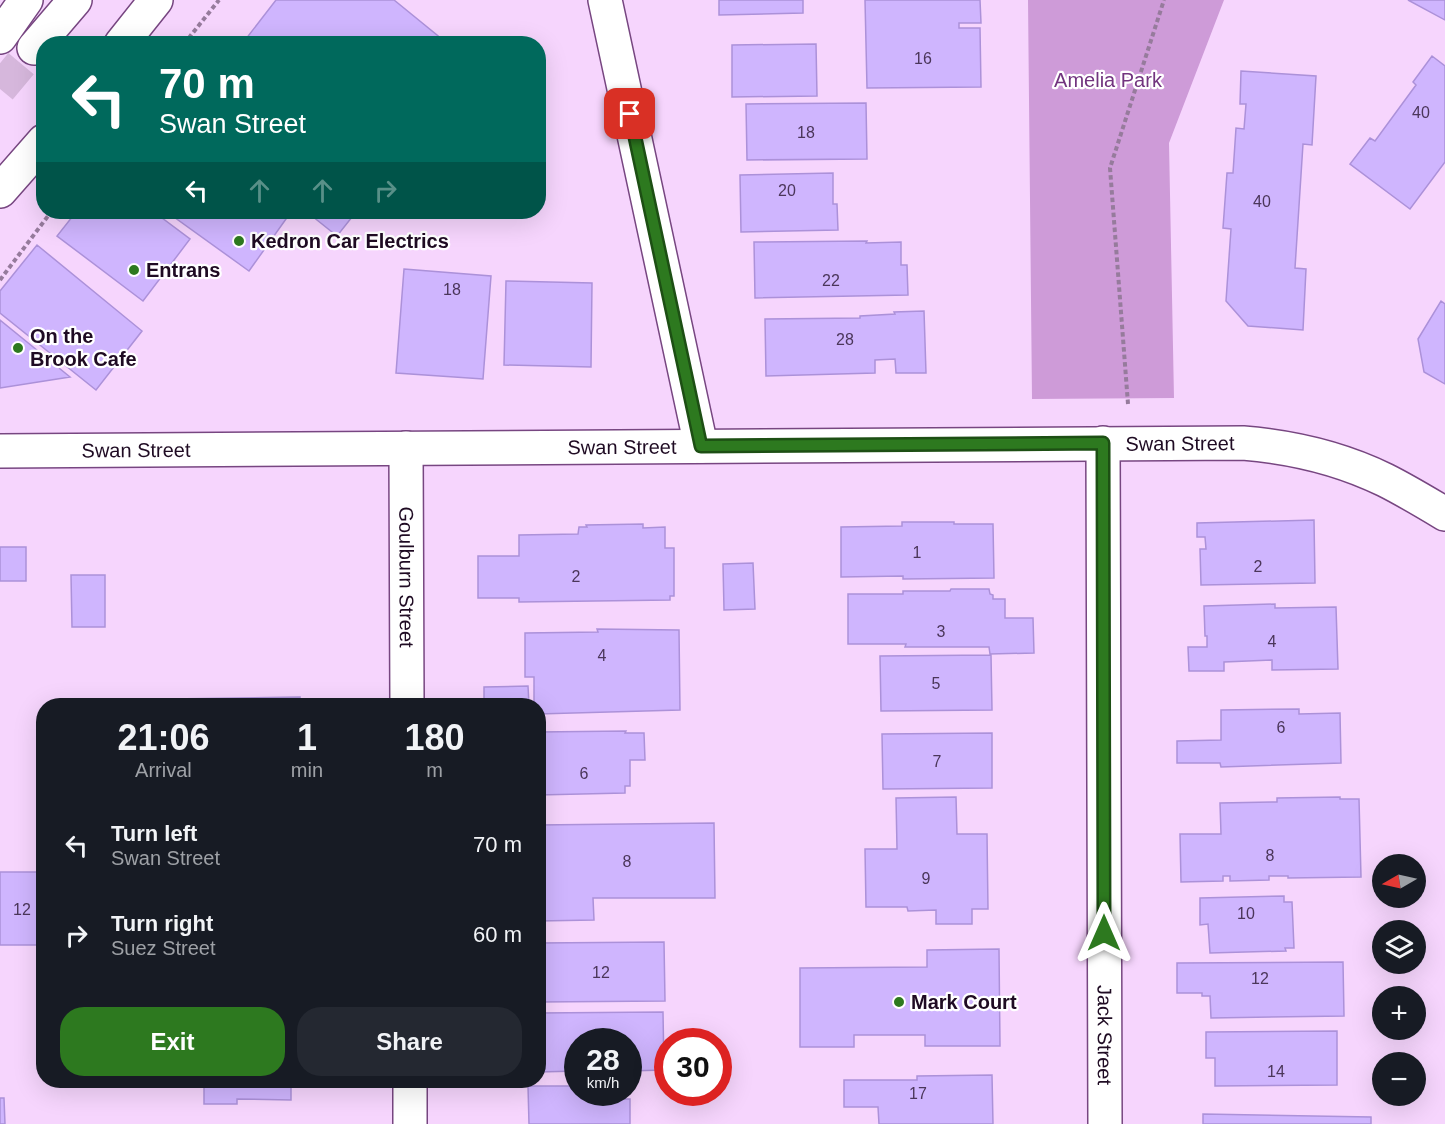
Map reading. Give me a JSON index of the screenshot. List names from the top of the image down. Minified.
{"streets":{"main road":["Swan Street","Goulburn Street","Jack Street"]},"crossings":[["Swan Street","Goulburn Street"],["Swan Street","Jack Street"]],"parks":["Amelia Park"],"places":["Kedron Car Electrics","Entrans","On the Brook Cafe","Mark Court"],"house_numbers":["16","40","18","20","40","22","18","28","1","2","2","3","4","4","5","6","7","6","8","8","9","12","10","12","12","14","17"],"north":"left","page":{"turn":["70 m","Swan Street"],"eta":["21:06","Arrival","1","min","180","m"],"list":[{"name":"Turn left","note":"Swan Street","value":"70 m"},{"name":"Turn right","note":"Suez Street","value":"60 m"}],"map_buttons":["+","−"],"buttons":["Exit","Share"],"speed":"28 km/h","limit":"30"}}
